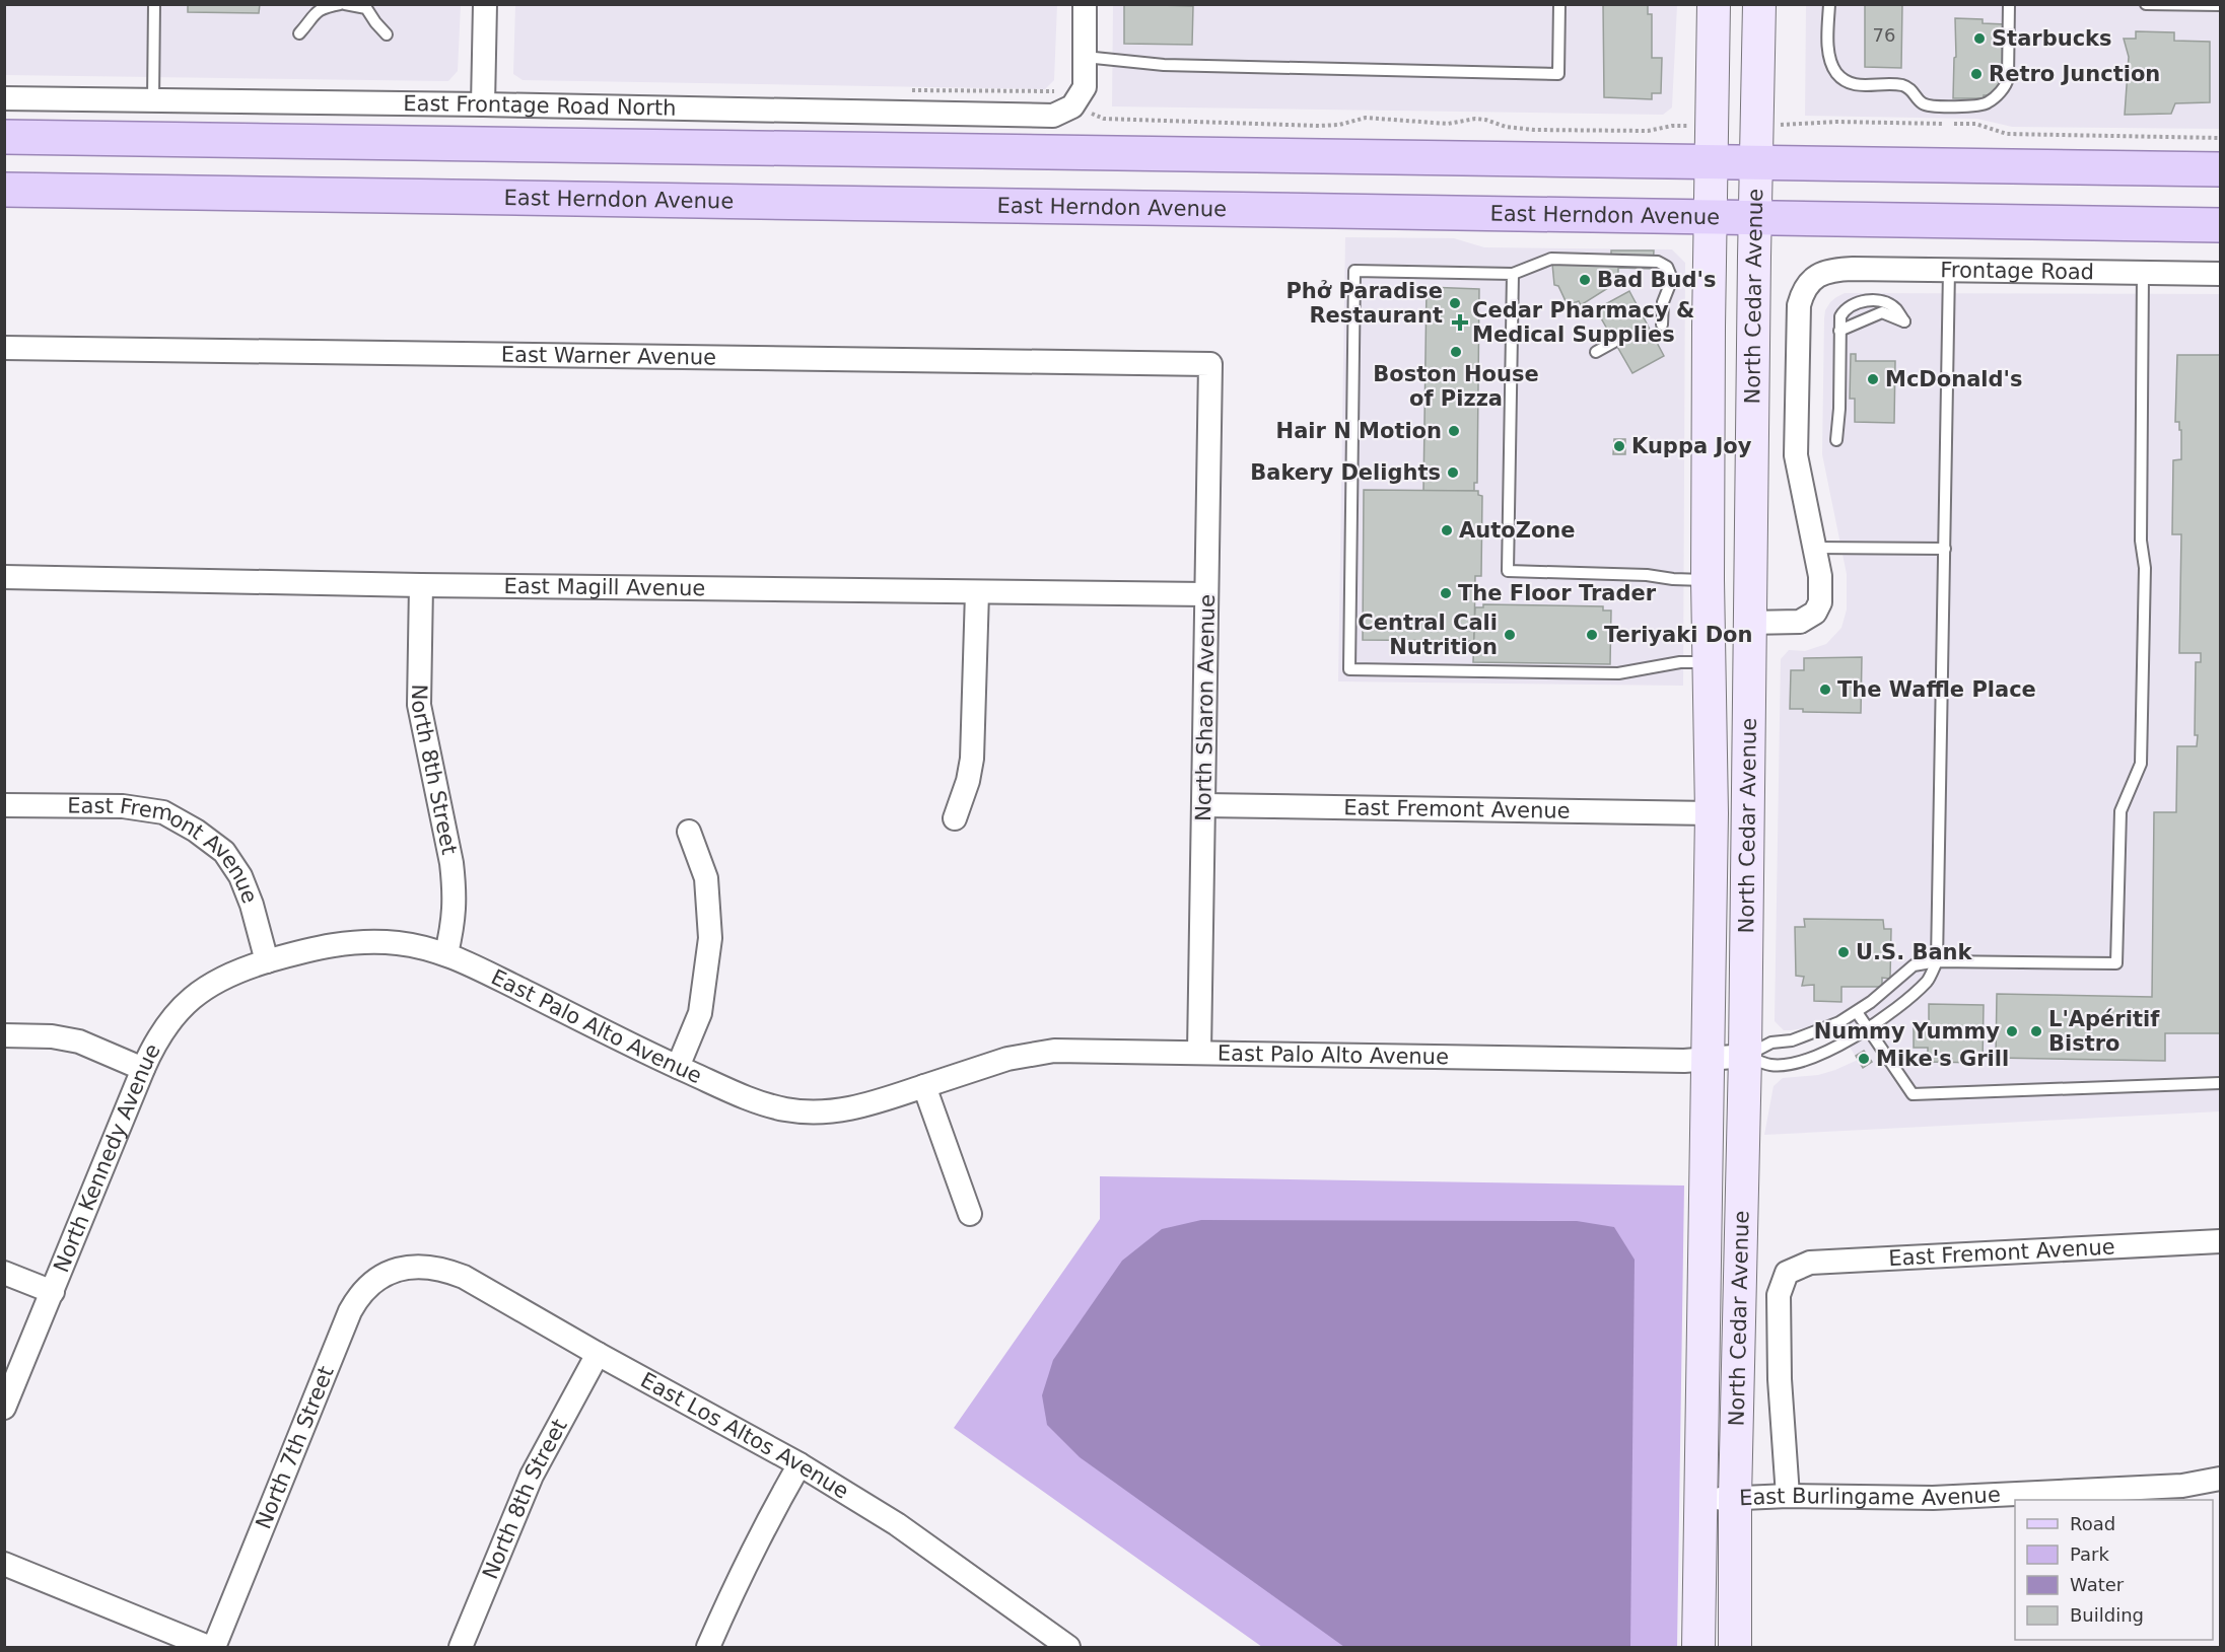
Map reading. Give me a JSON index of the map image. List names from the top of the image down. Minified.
{"streets":{"main road":["East Herndon Avenue","North Cedar Avenue"],"street":["East Frontage Road North","Frontage Road","East Warner Avenue","East Magill Avenue","North Sharon Avenue","North 8th Street","East Fremont Avenue","East Palo Alto Avenue","North Kennedy Avenue","East Los Altos Avenue","North 7th Street","East Burlingame Avenue"]},"crossings":[["East Herndon Avenue","North Cedar Avenue"],["North Cedar Avenue","East Fremont Avenue"],["North Cedar Avenue","East Palo Alto Avenue"],["North Cedar Avenue","East Burlingame Avenue"],["East Warner Avenue","North Sharon Avenue"],["East Magill Avenue","North Sharon Avenue"],["East Magill Avenue","North 8th Street"],["North Sharon Avenue","East Fremont Avenue"],["North Sharon Avenue","East Palo Alto Avenue"],["North 8th Street","East Palo Alto Avenue"],["North 8th Street","East Los Altos Avenue"],["East Fremont Avenue","East Palo Alto Avenue"],["East Fremont Avenue","North Kennedy Avenue"],["East Fremont Avenue","East Burlingame Avenue"],["East Palo Alto Avenue","North Kennedy Avenue"],["East Los Altos Avenue","North 7th Street"]],"places":{"other":["Starbucks","Retro Junction","Bad Bud's","Phở Paradise Restaurant","Boston House of Pizza","McDonald's","Hair N Motion","Kuppa Joy","Bakery Delights","AutoZone","The Floor Trader","Central Cali Nutrition","Teriyaki Don","The Waffle Place","U.S. Bank","Nummy Yummy","L'Apéritif Bistro","Mike's Grill"],"health":["Cedar Pharmacy & Medical Supplies"]},"house_numbers":["76"],"legend":["Road","Park","Water","Building"]}
